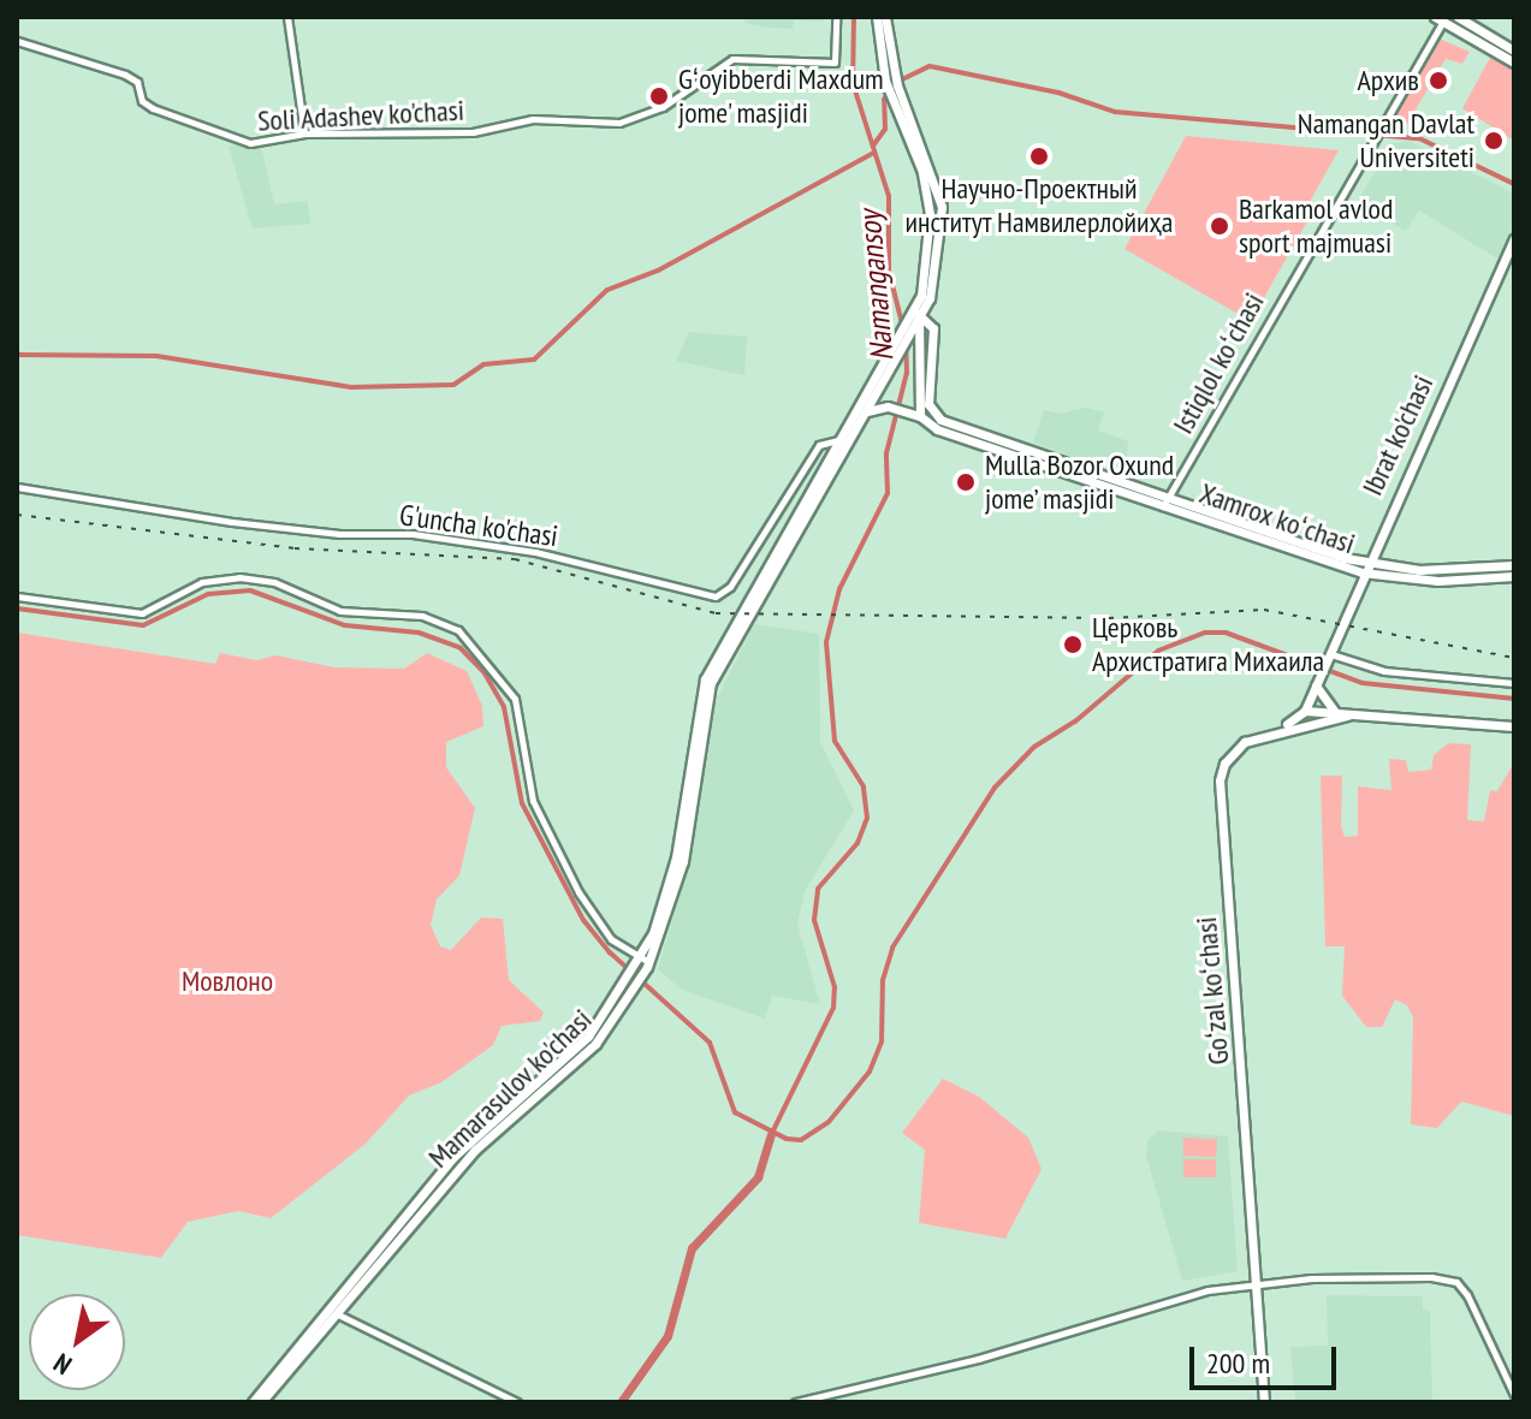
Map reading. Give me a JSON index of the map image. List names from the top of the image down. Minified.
{"streets":{"main road":["Ibrat ko'chasi","Xamrox koʻchasi","Goʻzal koʻchasi","Mamarasulov ko'chasi"],"street":["Soli Adashev ko'chasi","Istiqlol koʻchasi","G'uncha ko'chasi"]},"crossings":[["Istiqlol koʻchasi","Xamrox koʻchasi"],["Ibrat ko'chasi","Xamrox koʻchasi"],["Xamrox koʻchasi","Mamarasulov ko'chasi"],["G'uncha ko'chasi","Mamarasulov ko'chasi"]],"water":["Namangansoy"],"parks":["Мовлоно"],"places":["Архив","Gʻoyibberdi Maxdum jome' masjidi","Namangan Davlat Universiteti","Научно-Проектный институт Намвилерлойиҳа","Barkamol avlod sport majmuasi","Mulla Bozor Oxund jome’ masjidi","Церковь Архистратига Михаила"],"scale_bar":"200 m","north":"bottom left"}
